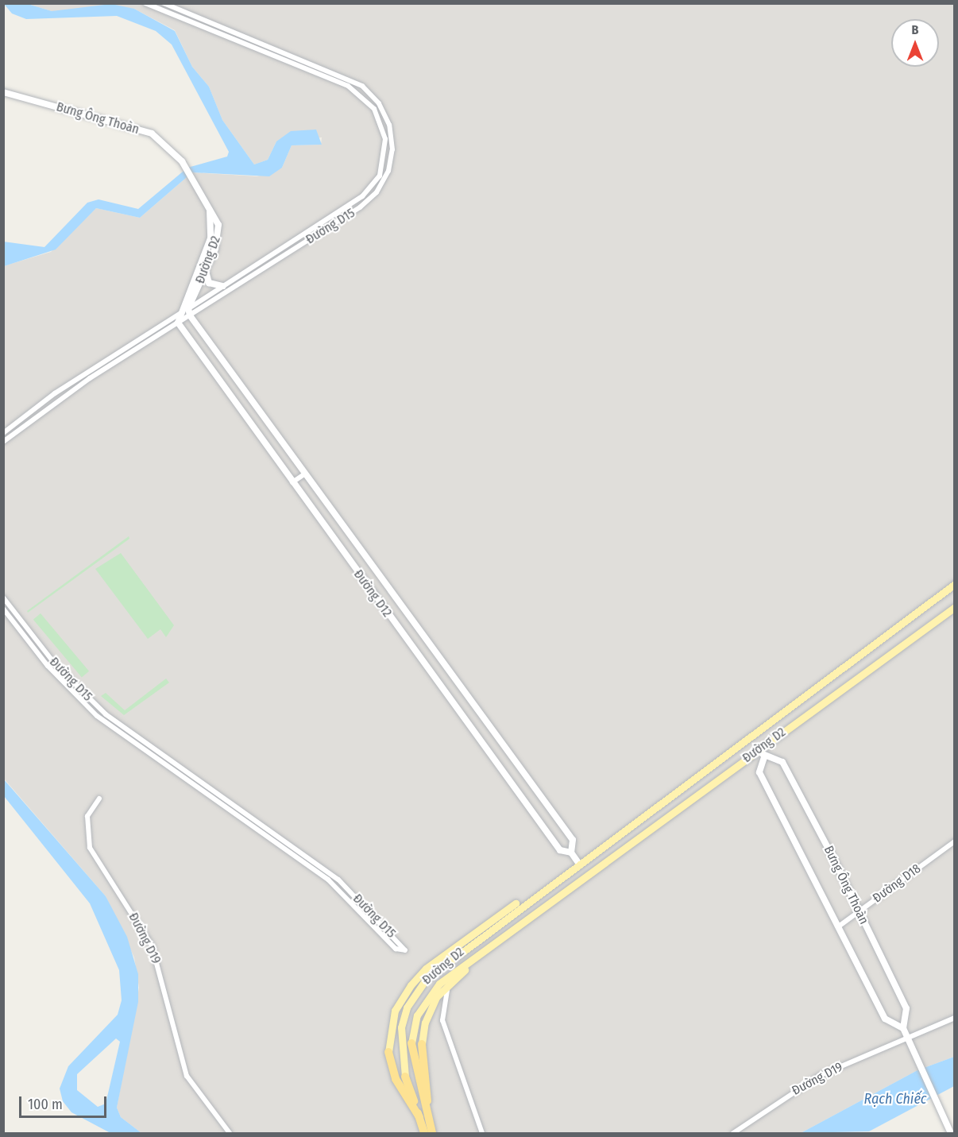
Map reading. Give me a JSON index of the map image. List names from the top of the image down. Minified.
{"streets":{"main road":["Đường D2"],"street":["Bưng Ông Thoàn","Đường D15","Đường D12","Đường D18","Đường D19"]},"crossings":[["Bưng Ông Thoàn","Đường D2"],["Bưng Ông Thoàn","Đường D18"],["Bưng Ông Thoàn","Đường D19"],["Đường D15","Đường D2"],["Đường D15","Đường D12"],["Đường D2","Đường D12"]],"water":["Rạch Chiếc"],"scale_bar":"100 m","north":"top"}
